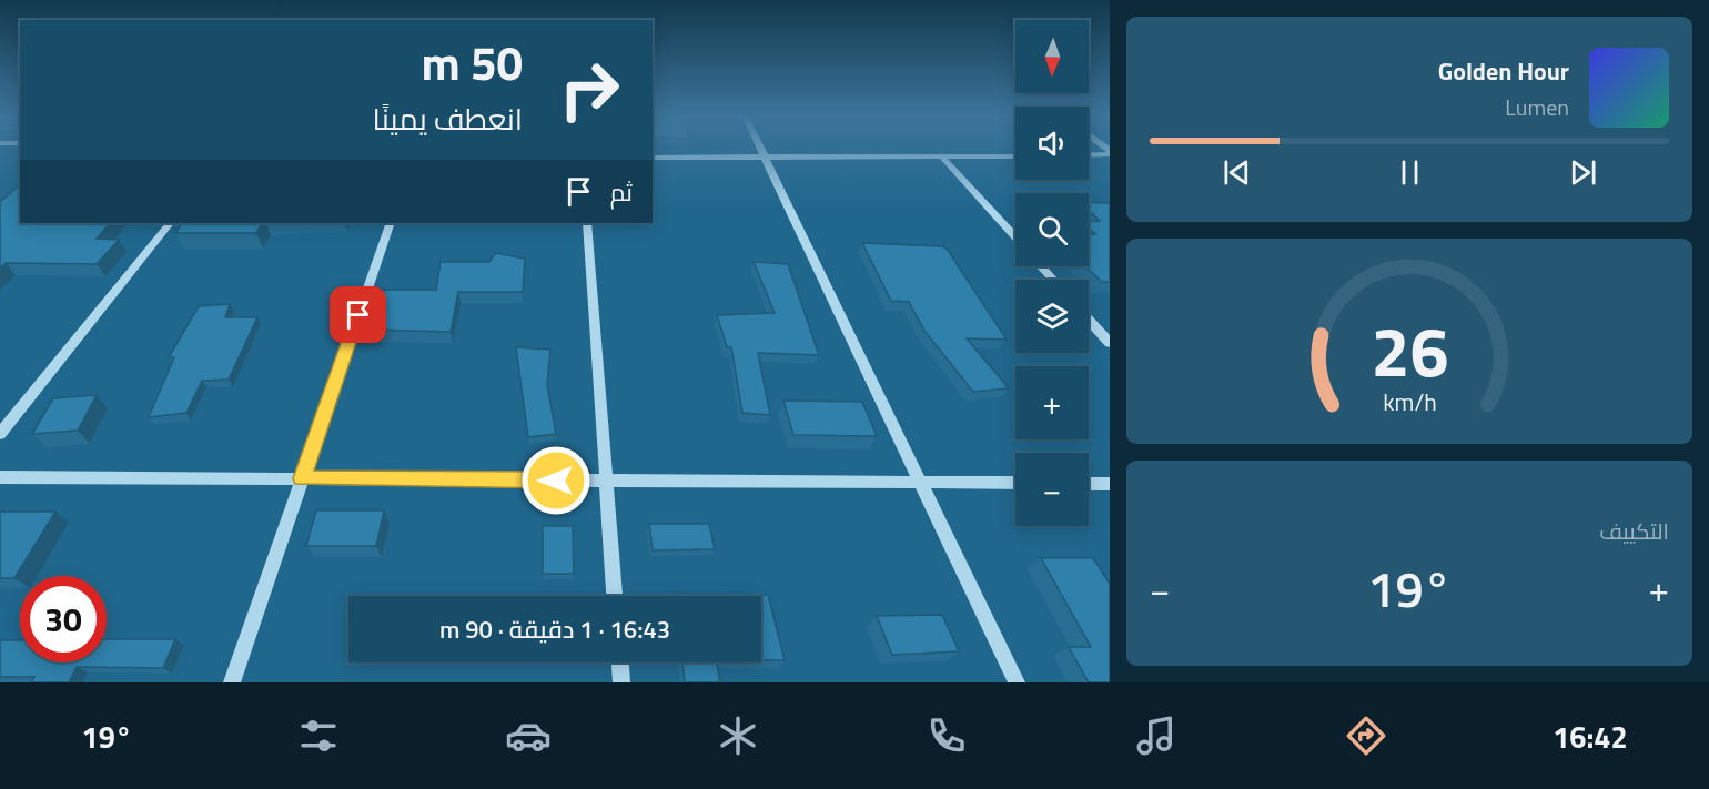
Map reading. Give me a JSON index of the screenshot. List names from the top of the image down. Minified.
{"north":"bottom","page":{"map_buttons":["+","−"],"turn":["50 m","انعطف يمينًا"],"song":["Golden Hour","Lumen"],"then":"ثم","tile":"التكييف","heat":["−","19°","+"],"limit":"30","trip":"16:43 · 1 دقيقة · 90 m","tabs":["16:42","19°"],"gauge":["26","km/h"]}}
